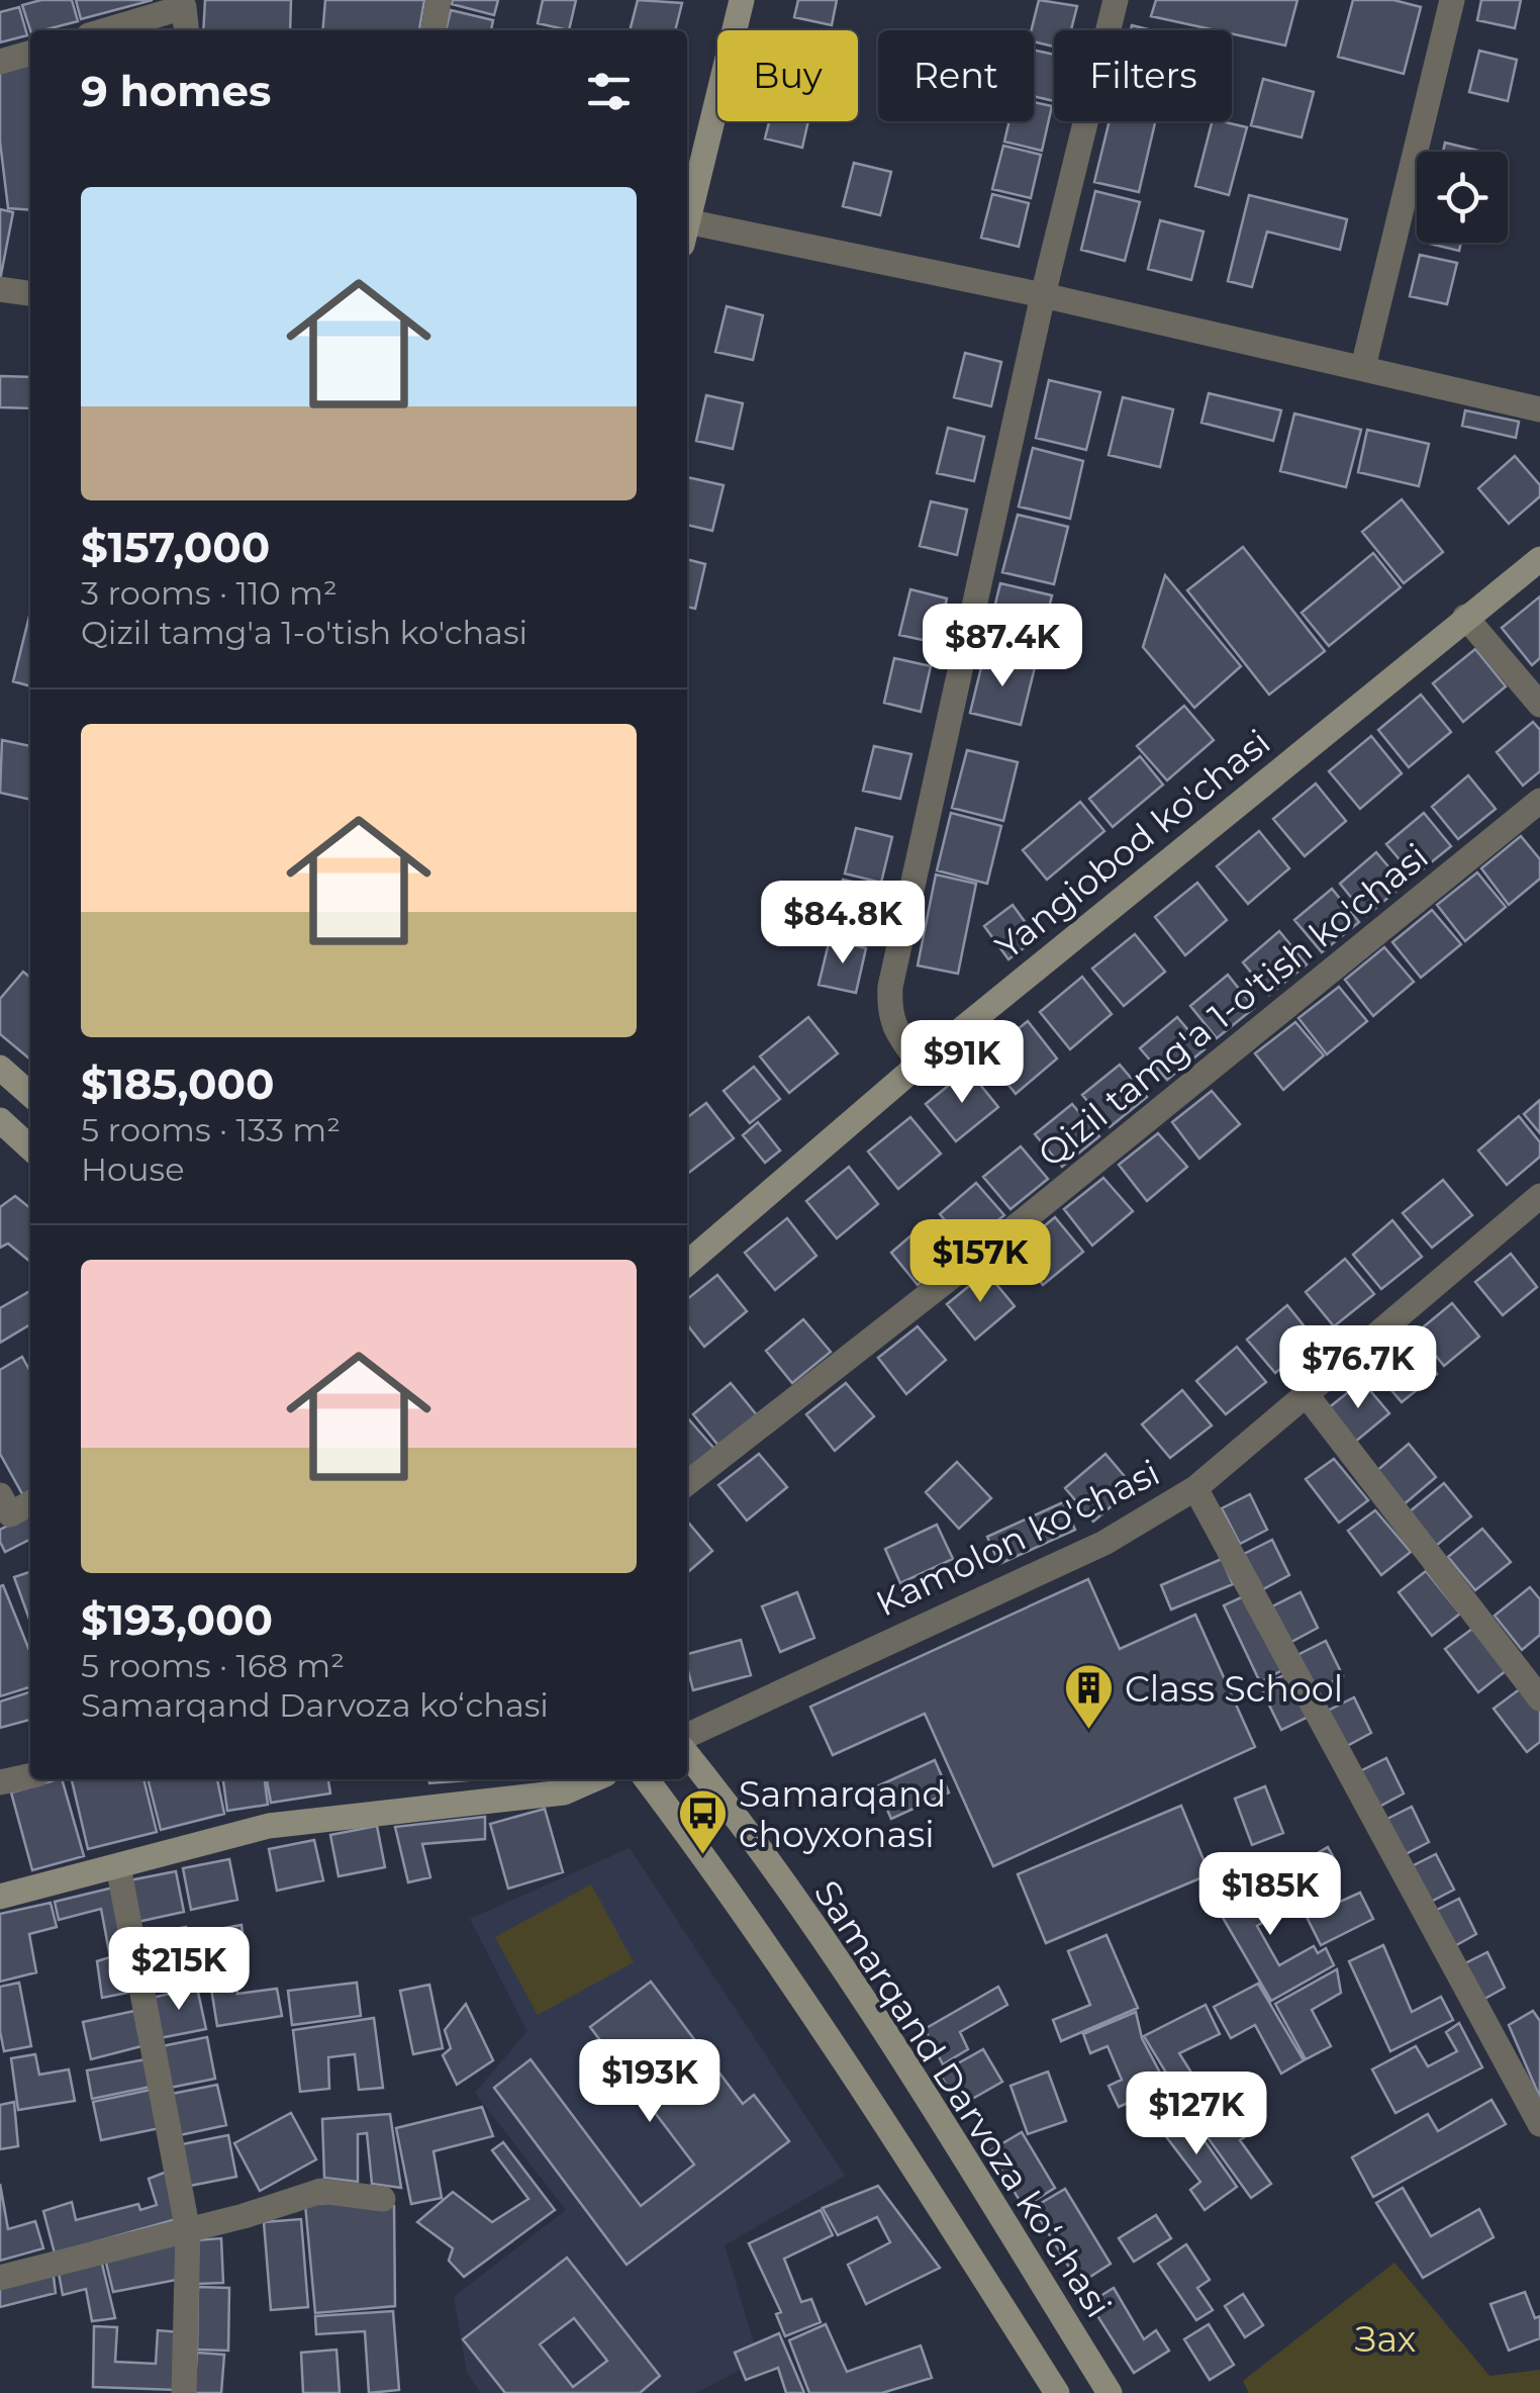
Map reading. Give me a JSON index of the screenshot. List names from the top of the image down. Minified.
{"streets":{"street":["Yangiobod ko'chasi","Qizil tamg'a 1-o'tish ko'chasi","Kamolon ko'chasi","Samarqand Darvoza koʻchasi"]},"parks":["Зах"],"places":{"building":["Class School"],"bus stop":["Samarqand choyxonasi"]},"page":{"chip":["Buy","Rent","Filters"],"heading":"9 homes","list":[{"name":"$157,000","note":"3 rooms · 110 m² · Qizil tamg'a 1-o'tish ko'chasi"},{"name":"$185,000","note":"5 rooms · 133 m² · House"},{"name":"$193,000","note":"5 rooms · 168 m² · Samarqand Darvoza koʻchasi"}],"price":["$87.4K","$84.8K","$91K","$157K","$76.7K","$185K","$215K","$193K","$127K"]}}
